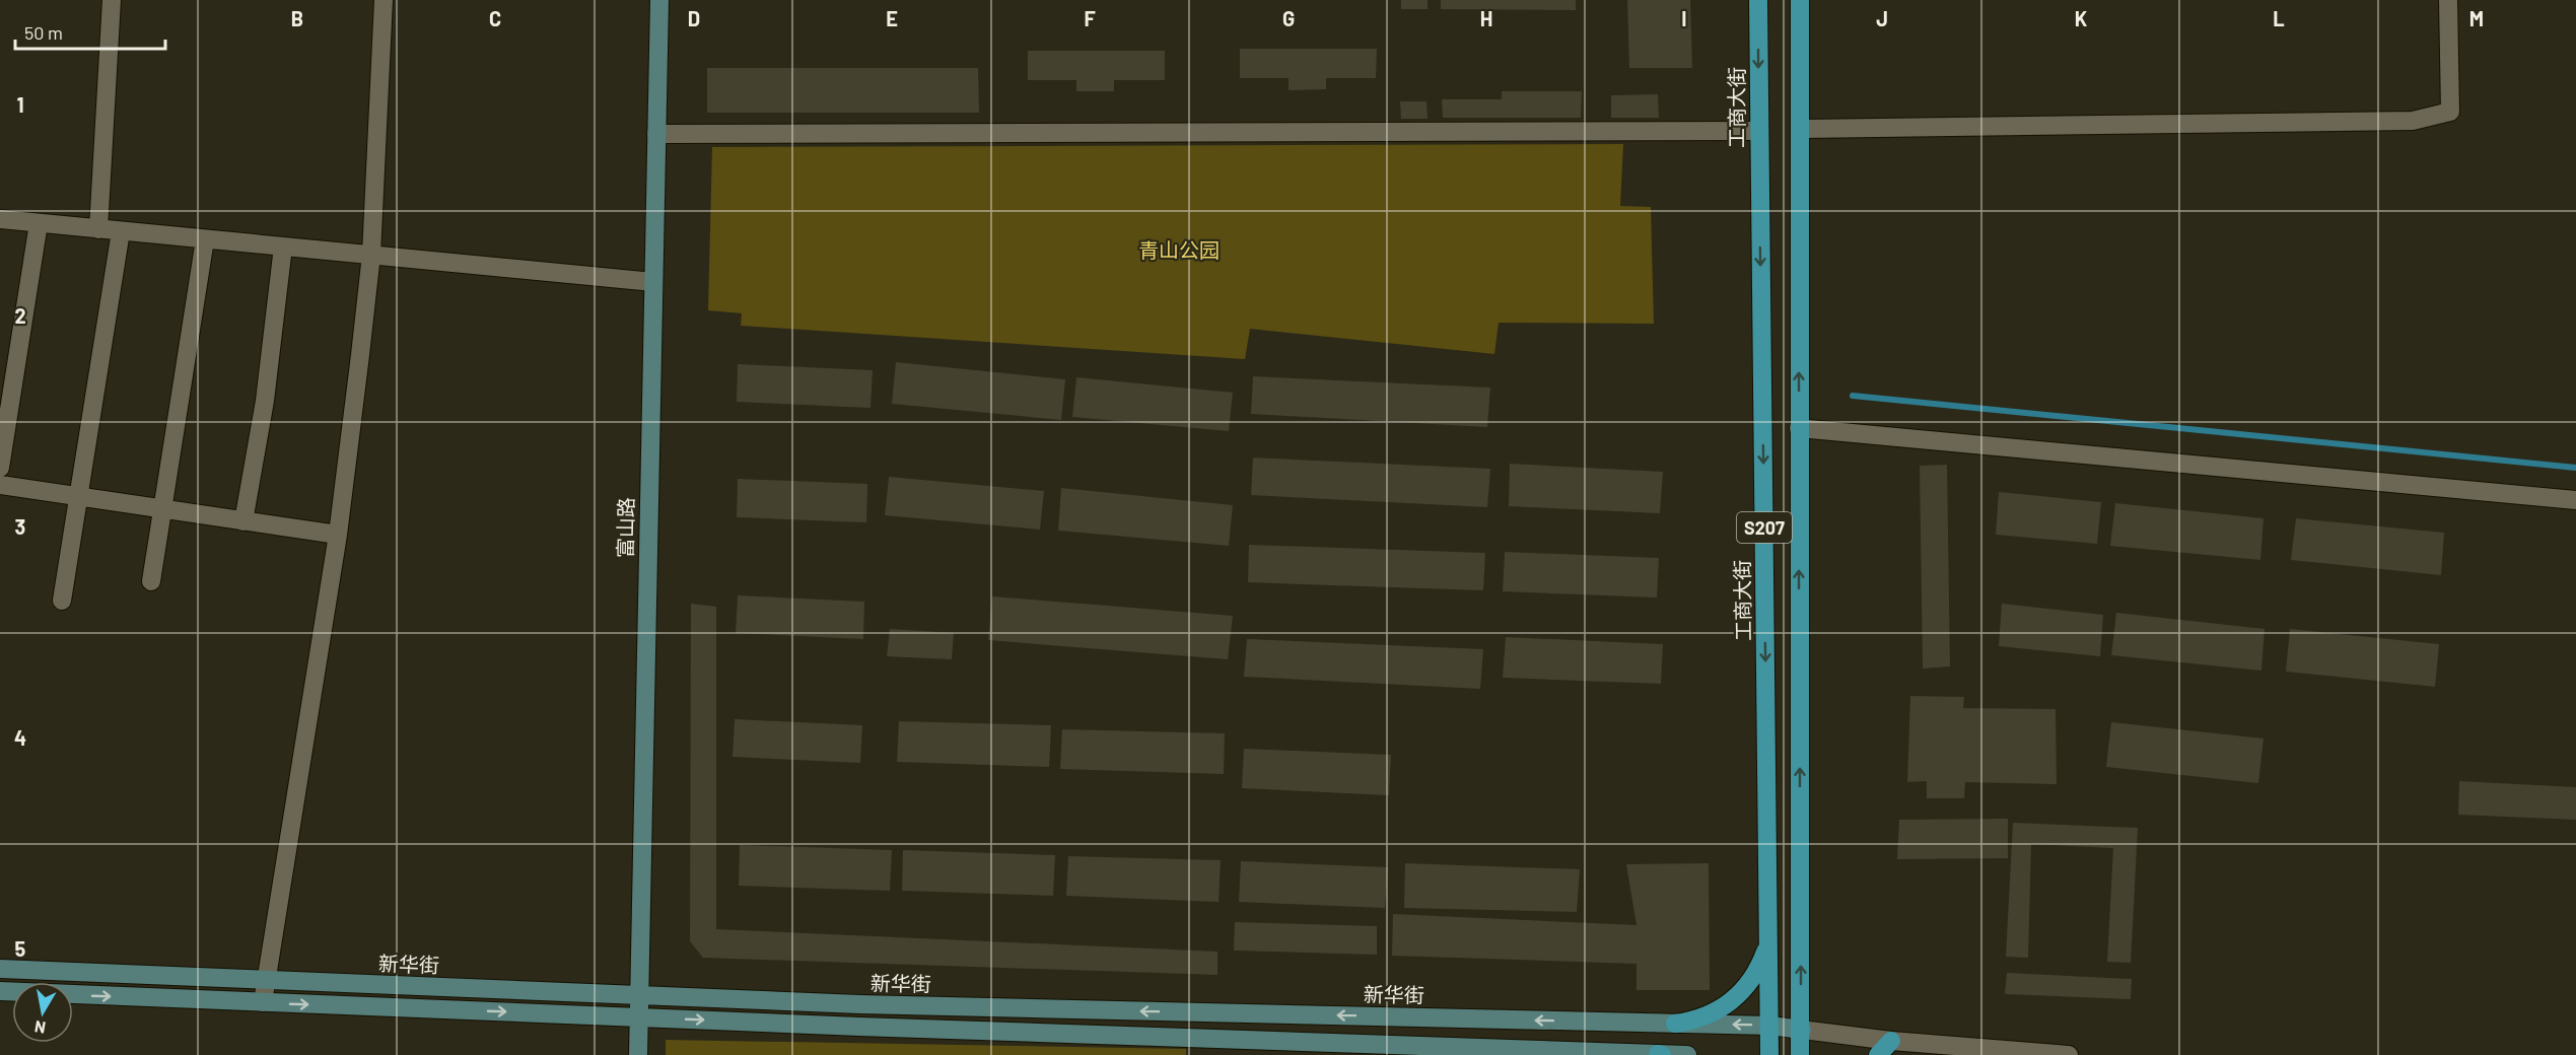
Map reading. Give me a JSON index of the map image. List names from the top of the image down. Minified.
{"streets":{"main road":["工商大街","S207"],"street":["富山路","新华街"]},"crossings":[["工商大街","新华街"],["富山路","新华街"],["S207","新华街"]],"parks":["青山公园"],"scale_bar":"50 m","north":"bottom","grid":{"columns":["B","C","D","E","F","G","H","I","J","K","L","M"],"rows":["1","2","3","4","5"]}}
